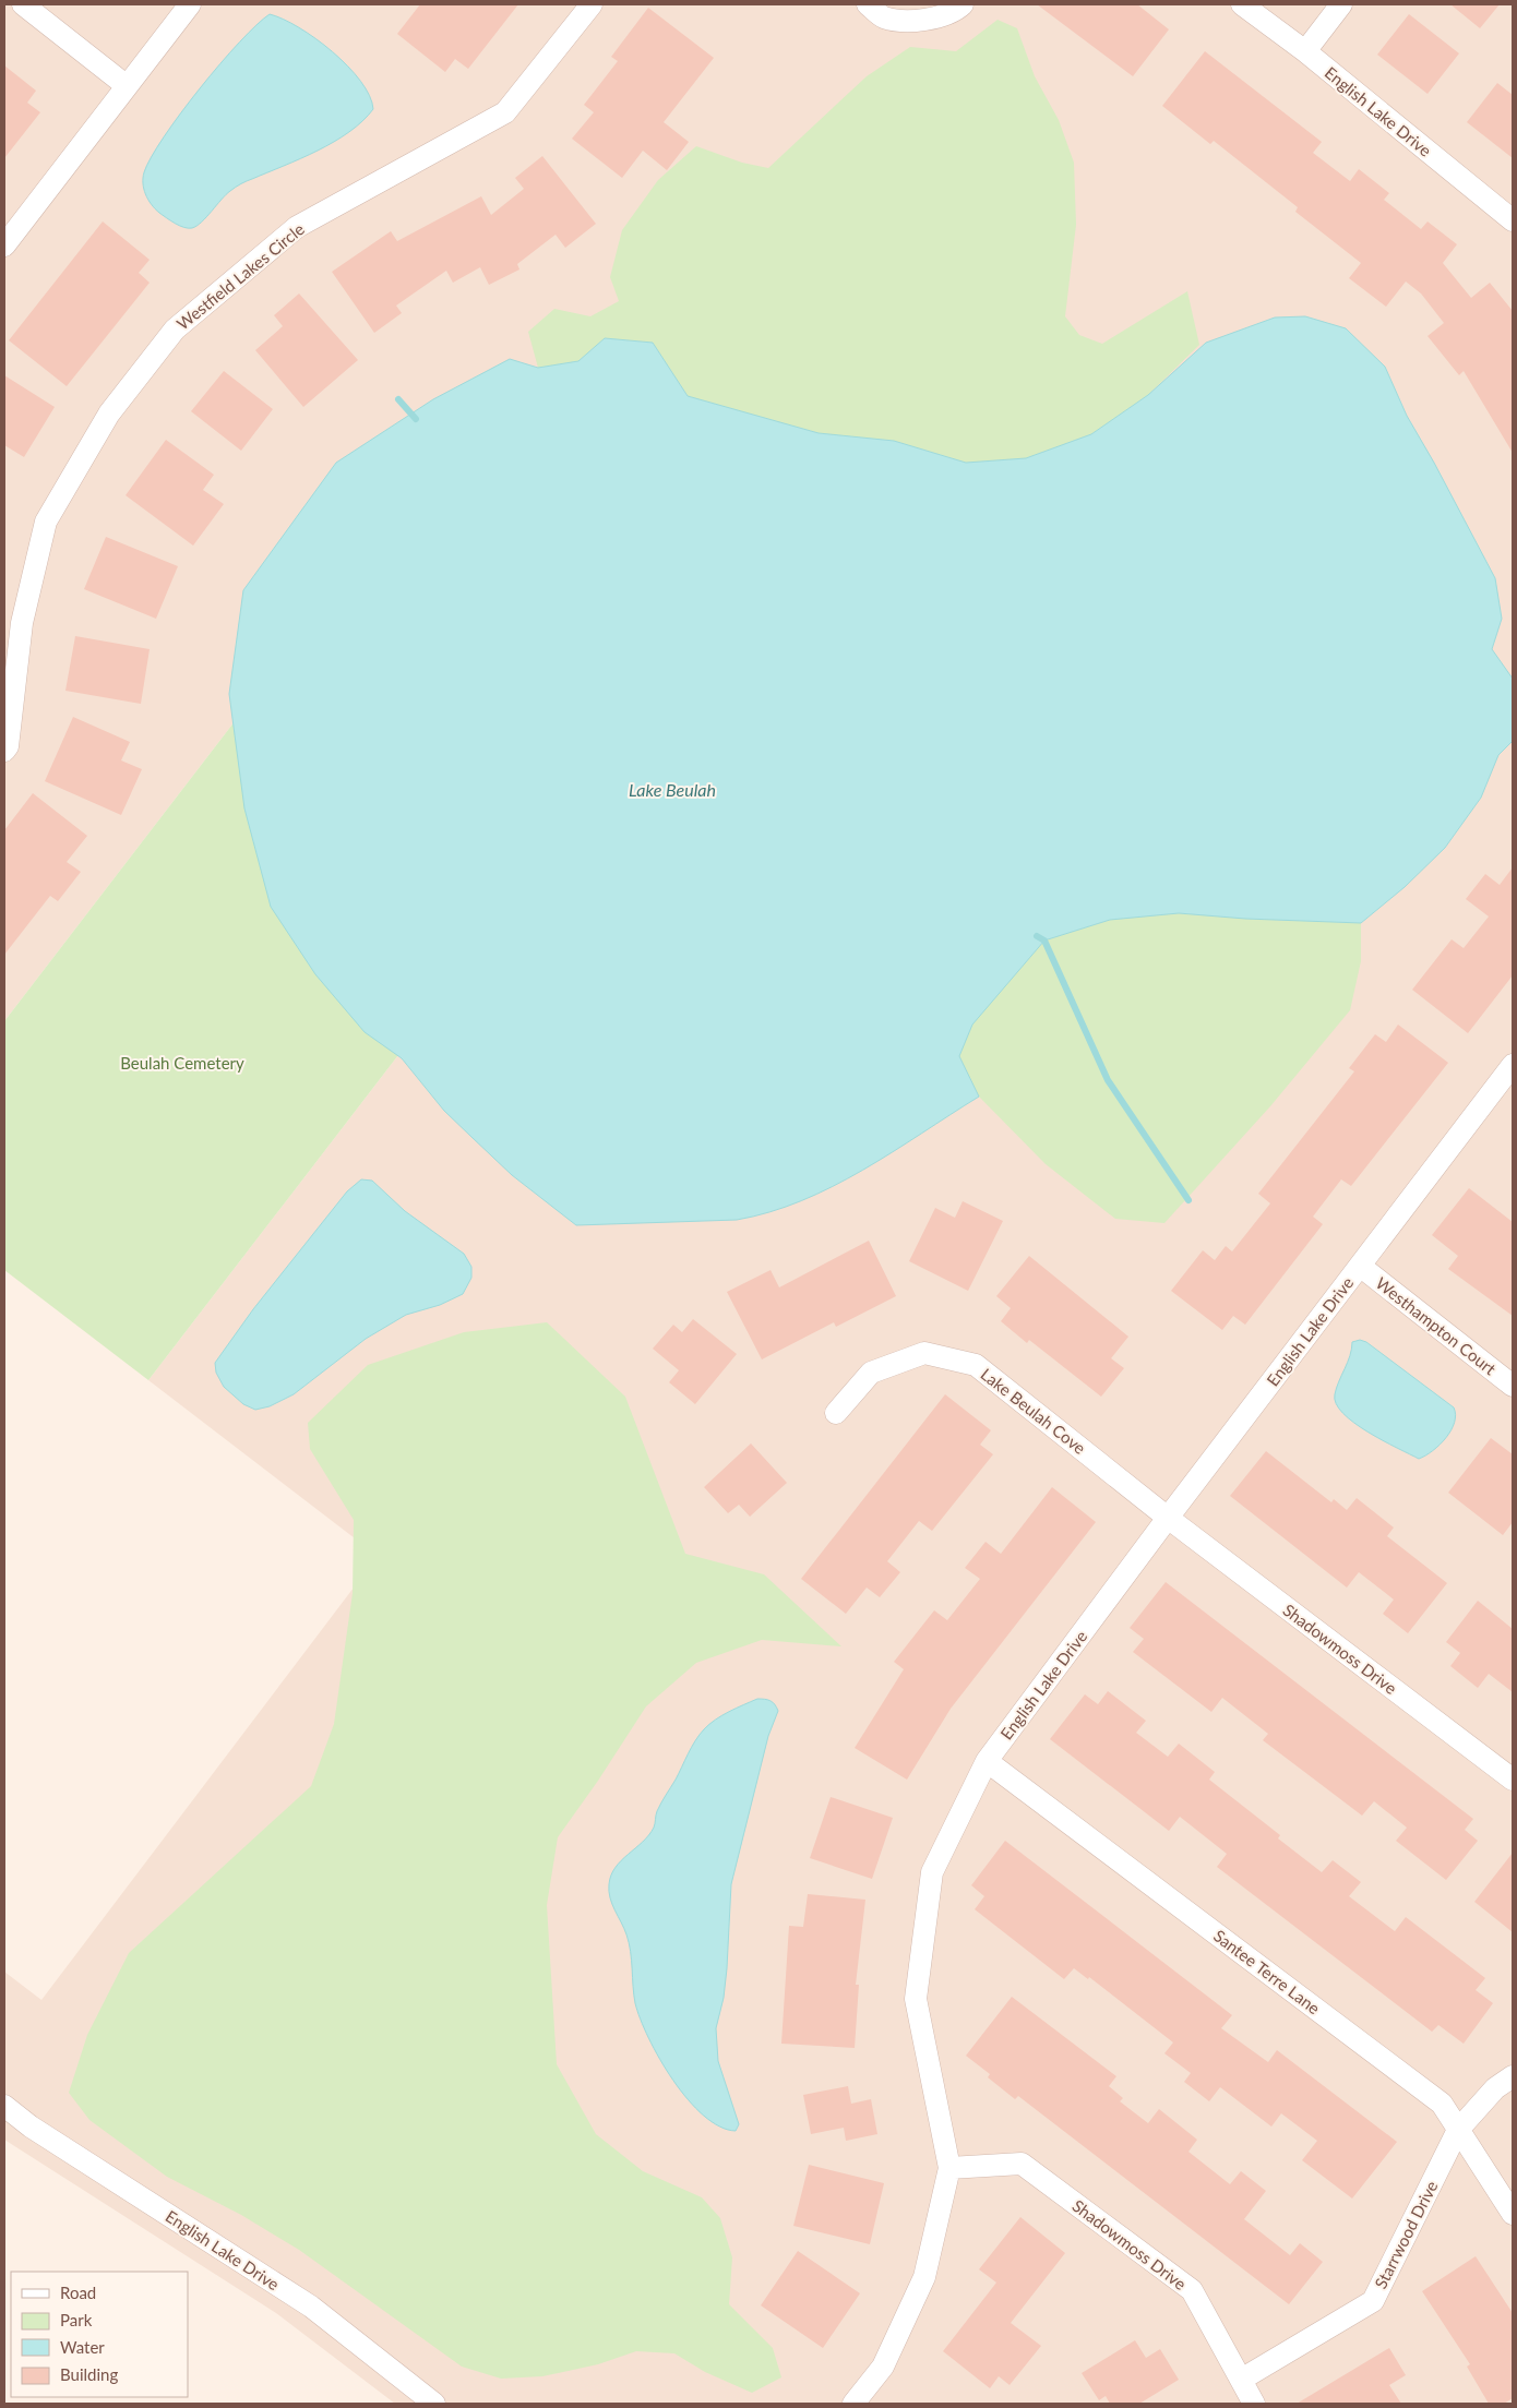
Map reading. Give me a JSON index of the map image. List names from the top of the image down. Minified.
{"streets":{"street":["English Lake Drive","Westfield Lakes Circle","Westhampton Court","Lake Beulah Cove","Shadowmoss Drive","Santee Terre Lane","Starrwood Drive"]},"crossings":[["English Lake Drive","Westhampton Court"],["English Lake Drive","Lake Beulah Cove"],["English Lake Drive","Shadowmoss Drive"],["English Lake Drive","Santee Terre Lane"],["Lake Beulah Cove","Shadowmoss Drive"],["Shadowmoss Drive","Starrwood Drive"],["Santee Terre Lane","Starrwood Drive"]],"water":["Lake Beulah"],"parks":["Beulah Cemetery"],"legend":["Road","Park","Water","Building"]}
